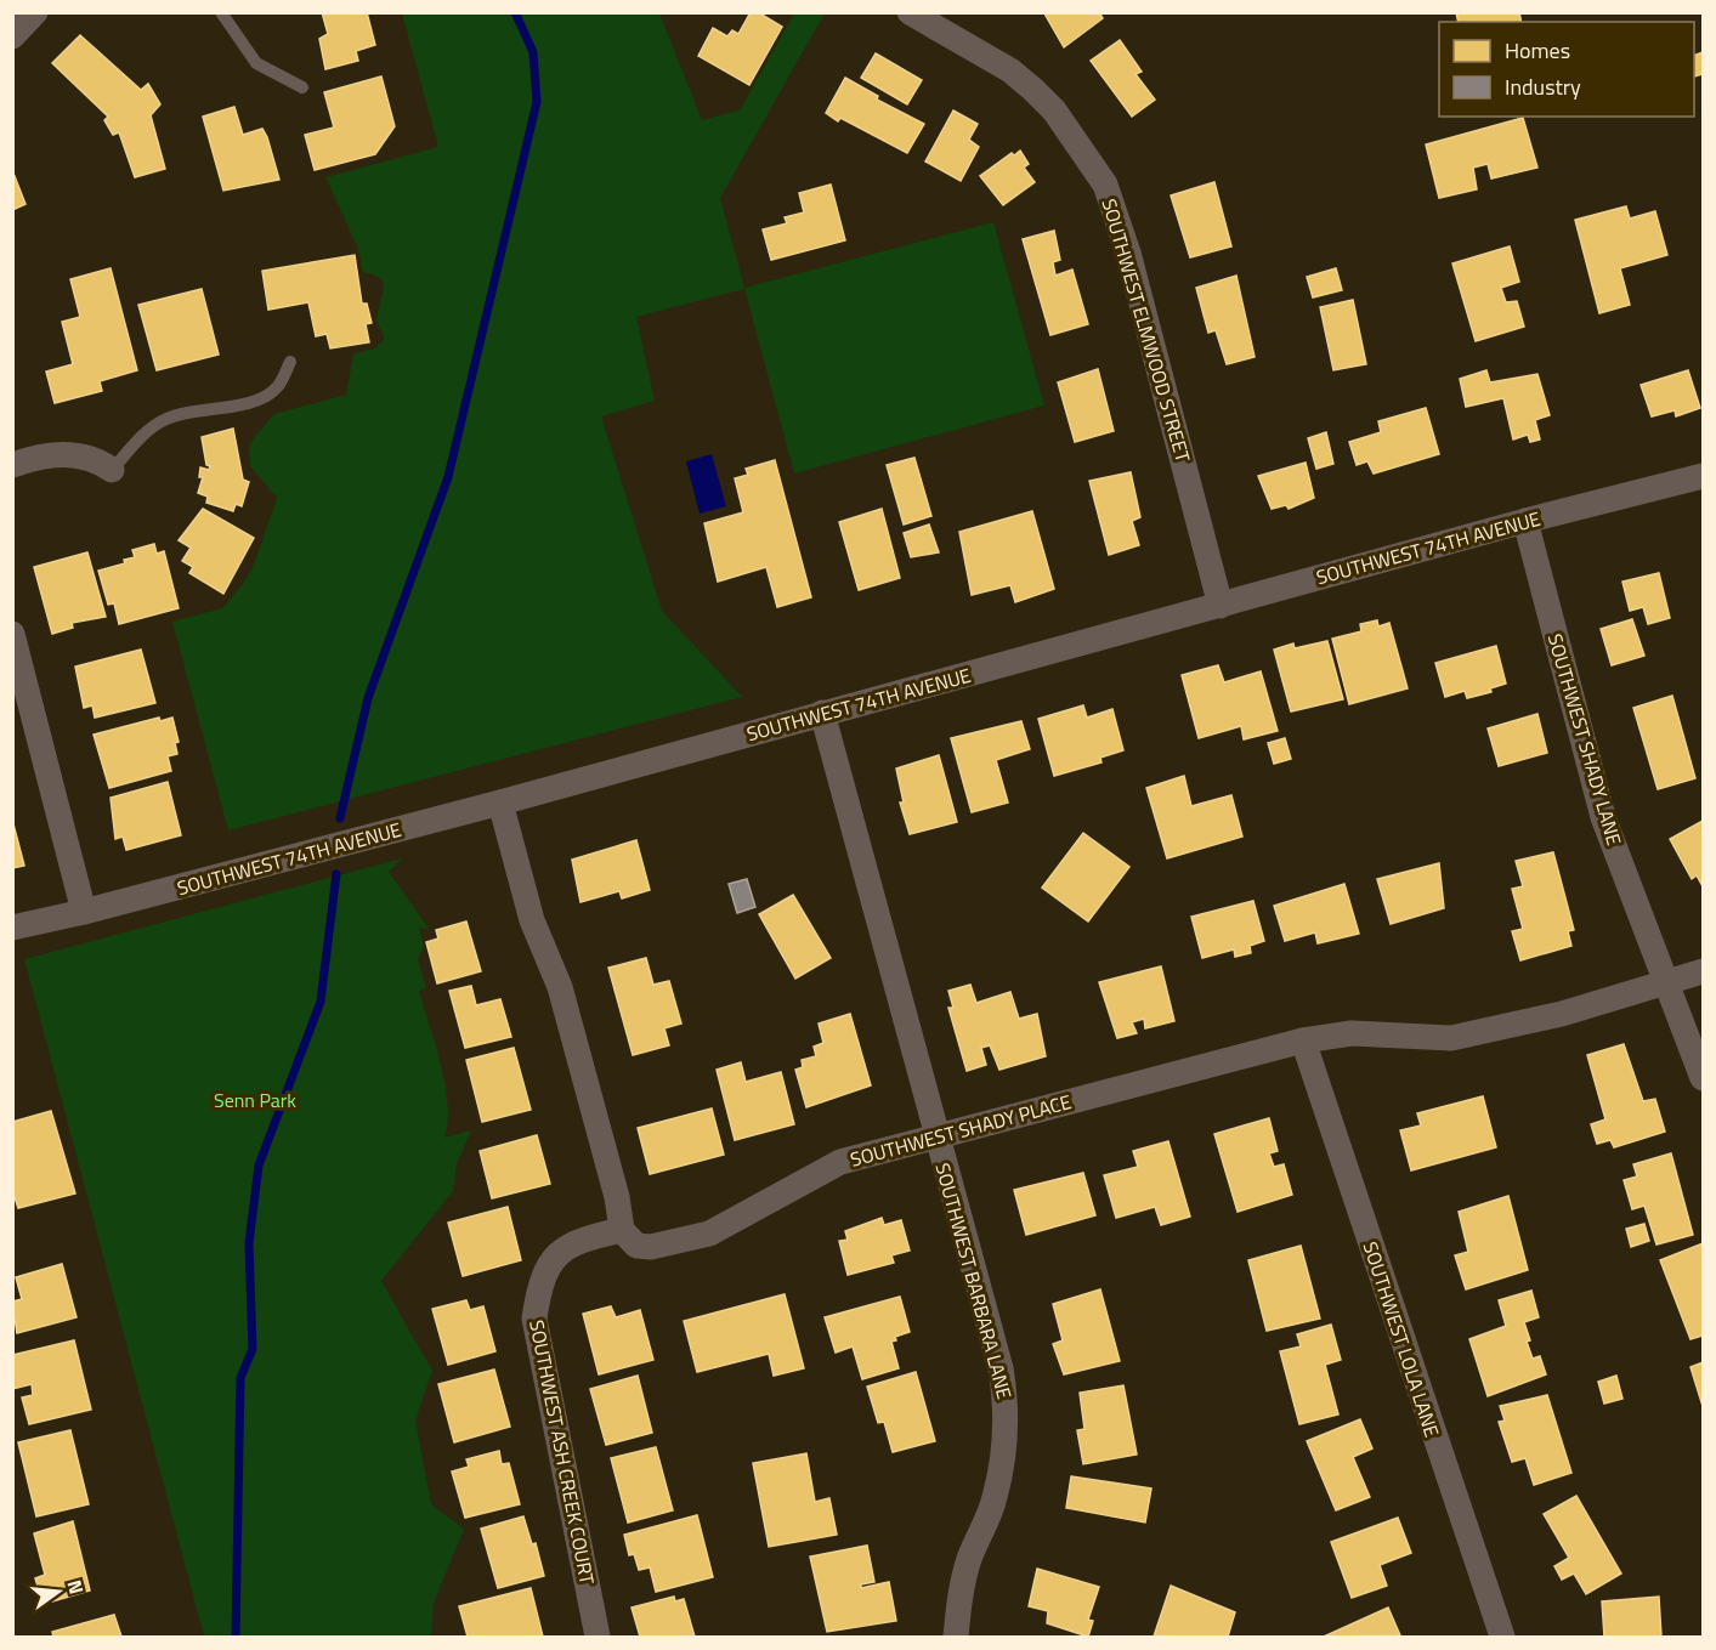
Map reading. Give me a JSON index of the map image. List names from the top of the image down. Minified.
{"streets":{"street":["SOUTHWEST ELMWOOD STREET","SOUTHWEST 74TH AVENUE","SOUTHWEST SHADY LANE","SOUTHWEST SHADY PLACE","SOUTHWEST BARBARA LANE","SOUTHWEST LOLA LANE","SOUTHWEST ASH CREEK COURT"]},"crossings":[["SOUTHWEST ELMWOOD STREET","SOUTHWEST 74TH AVENUE"],["SOUTHWEST 74TH AVENUE","SOUTHWEST SHADY LANE"],["SOUTHWEST 74TH AVENUE","SOUTHWEST BARBARA LANE"],["SOUTHWEST SHADY LANE","SOUTHWEST SHADY PLACE"],["SOUTHWEST SHADY PLACE","SOUTHWEST BARBARA LANE"],["SOUTHWEST SHADY PLACE","SOUTHWEST LOLA LANE"],["SOUTHWEST SHADY PLACE","SOUTHWEST ASH CREEK COURT"]],"parks":["Senn Park"],"legend":["Homes","Industry"],"north":"right"}
